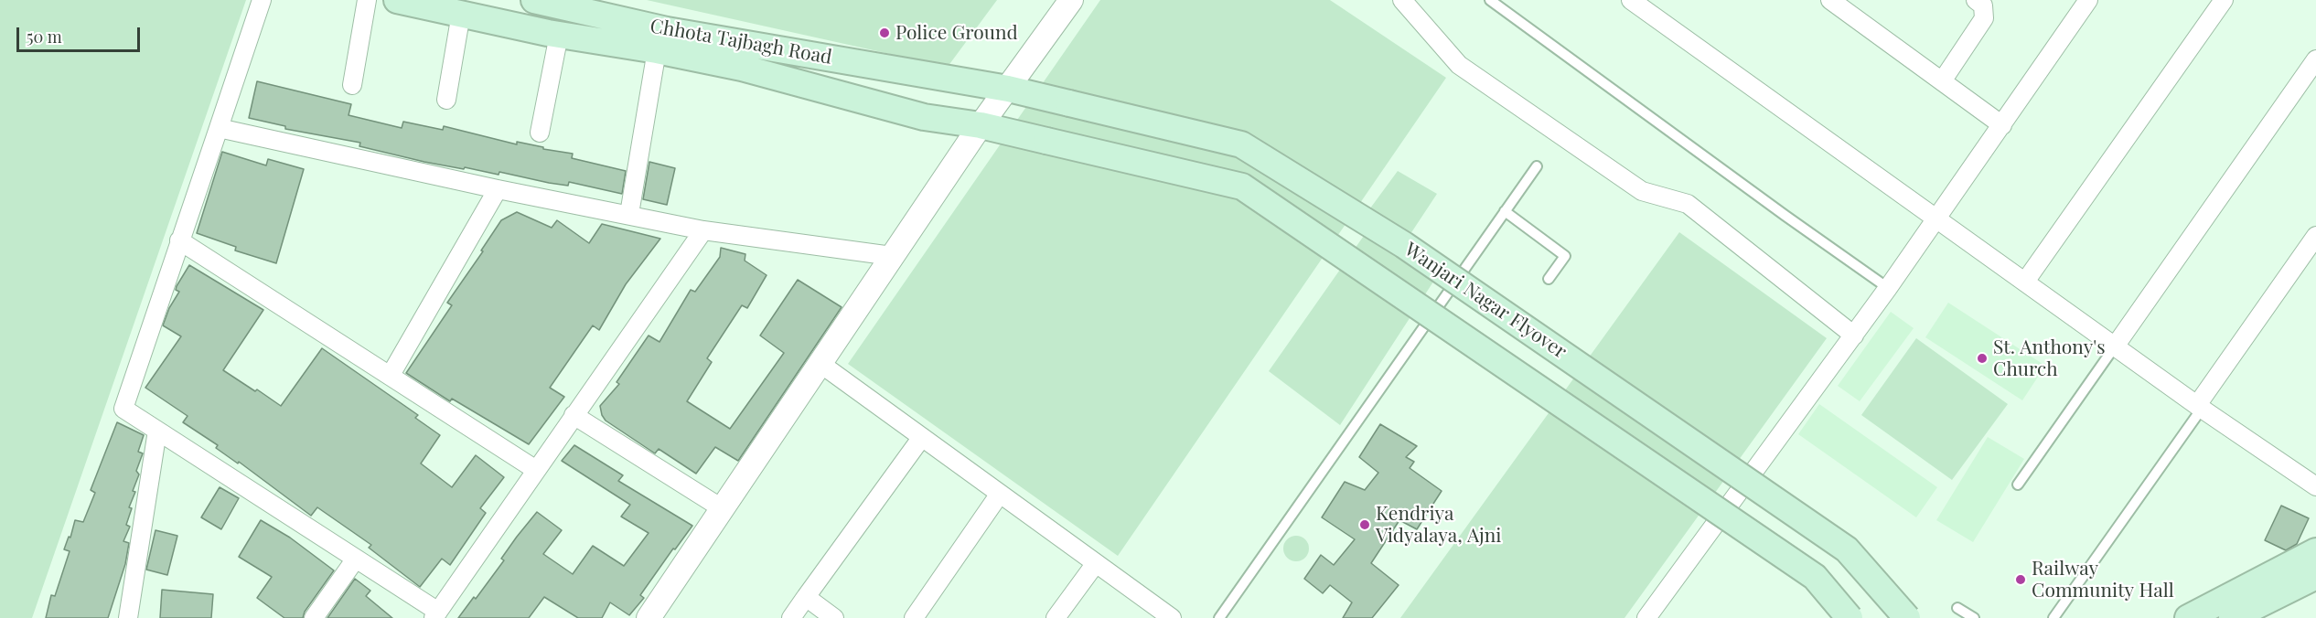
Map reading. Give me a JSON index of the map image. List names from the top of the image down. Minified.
{"streets":{"main road":["Chhota Tajbagh Road","Wanjari Nagar Flyover"]},"crossings":[["Chhota Tajbagh Road","Wanjari Nagar Flyover"]],"places":["Police Ground","St. Anthony's Church","Kendriya Vidyalaya, Ajni","Railway Community Hall"],"scale_bar":"50 m"}
